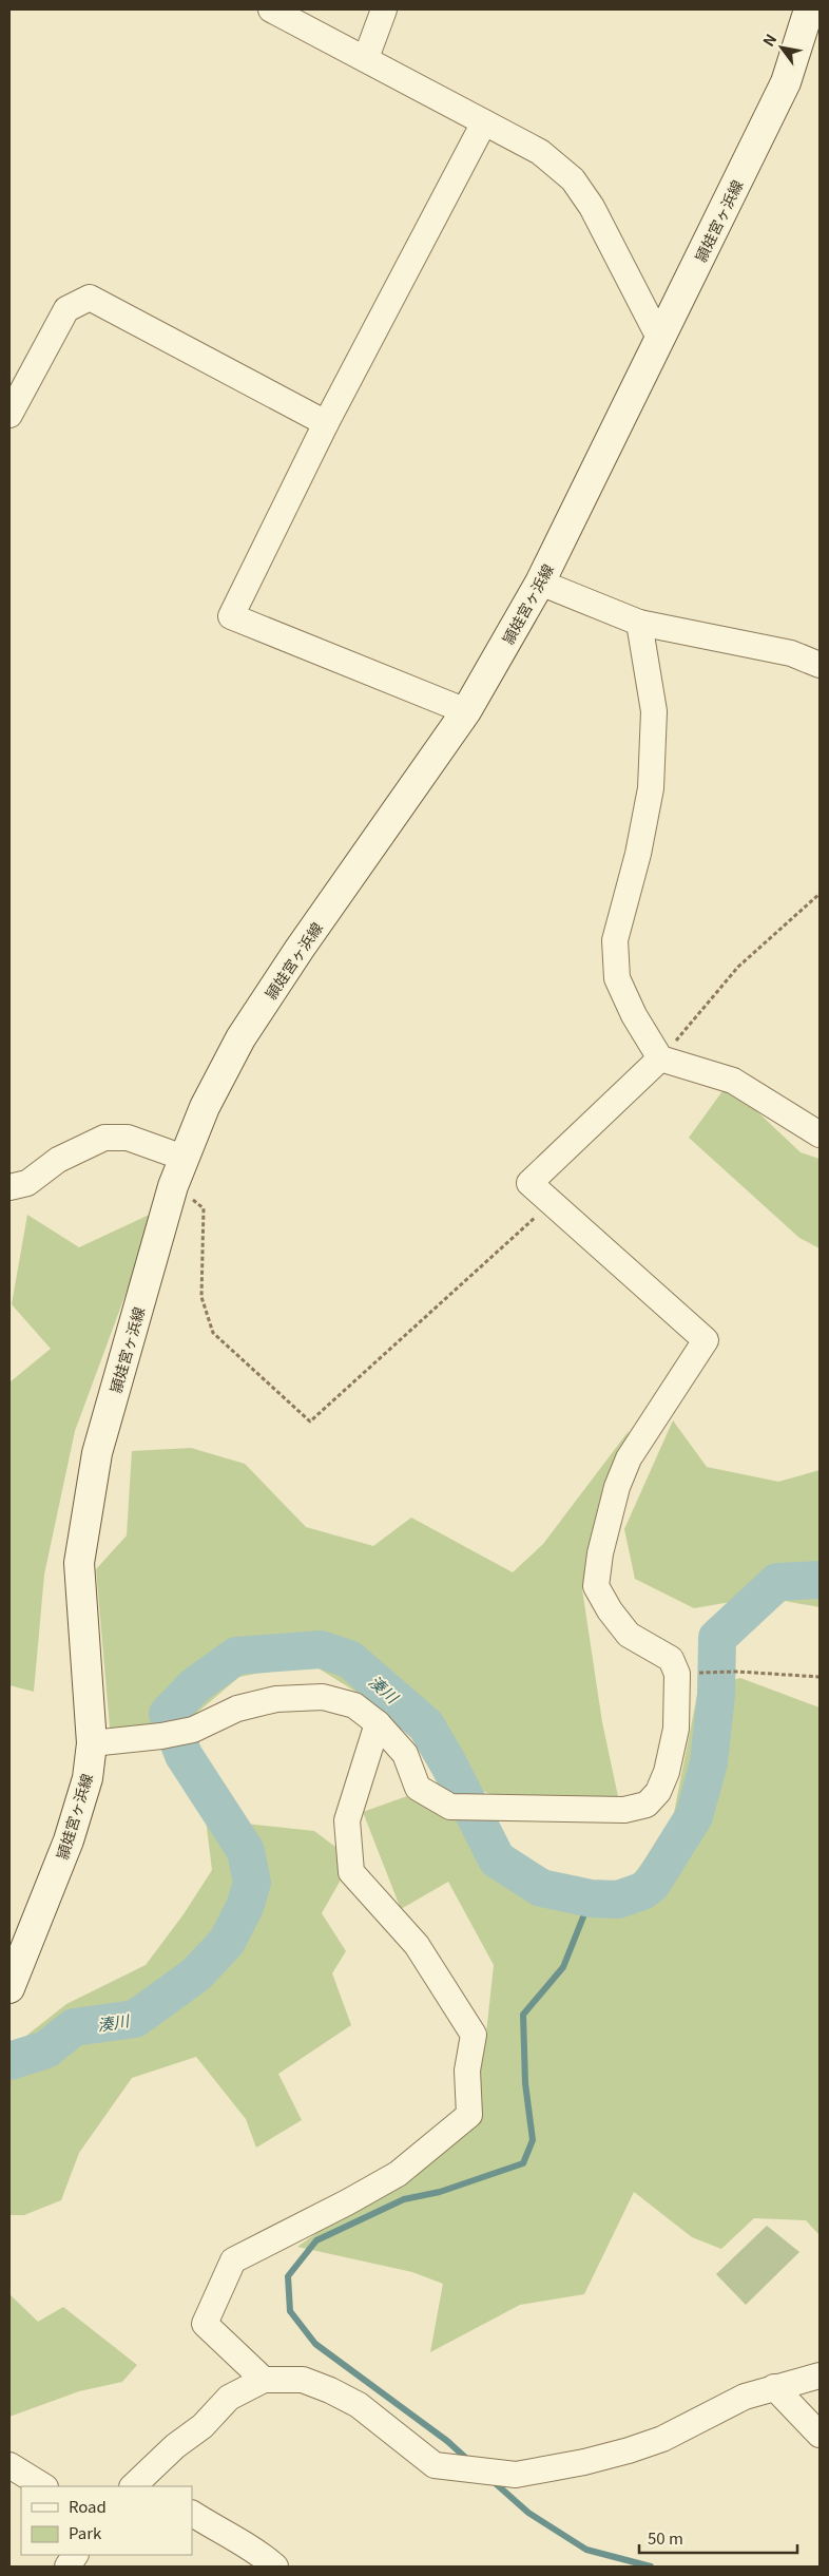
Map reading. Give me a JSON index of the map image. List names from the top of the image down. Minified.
{"streets":{"main road":["頴娃宮ヶ浜線"]},"water":["湊川"],"legend":["Road","Park"],"scale_bar":"50 m","north":"top left"}
